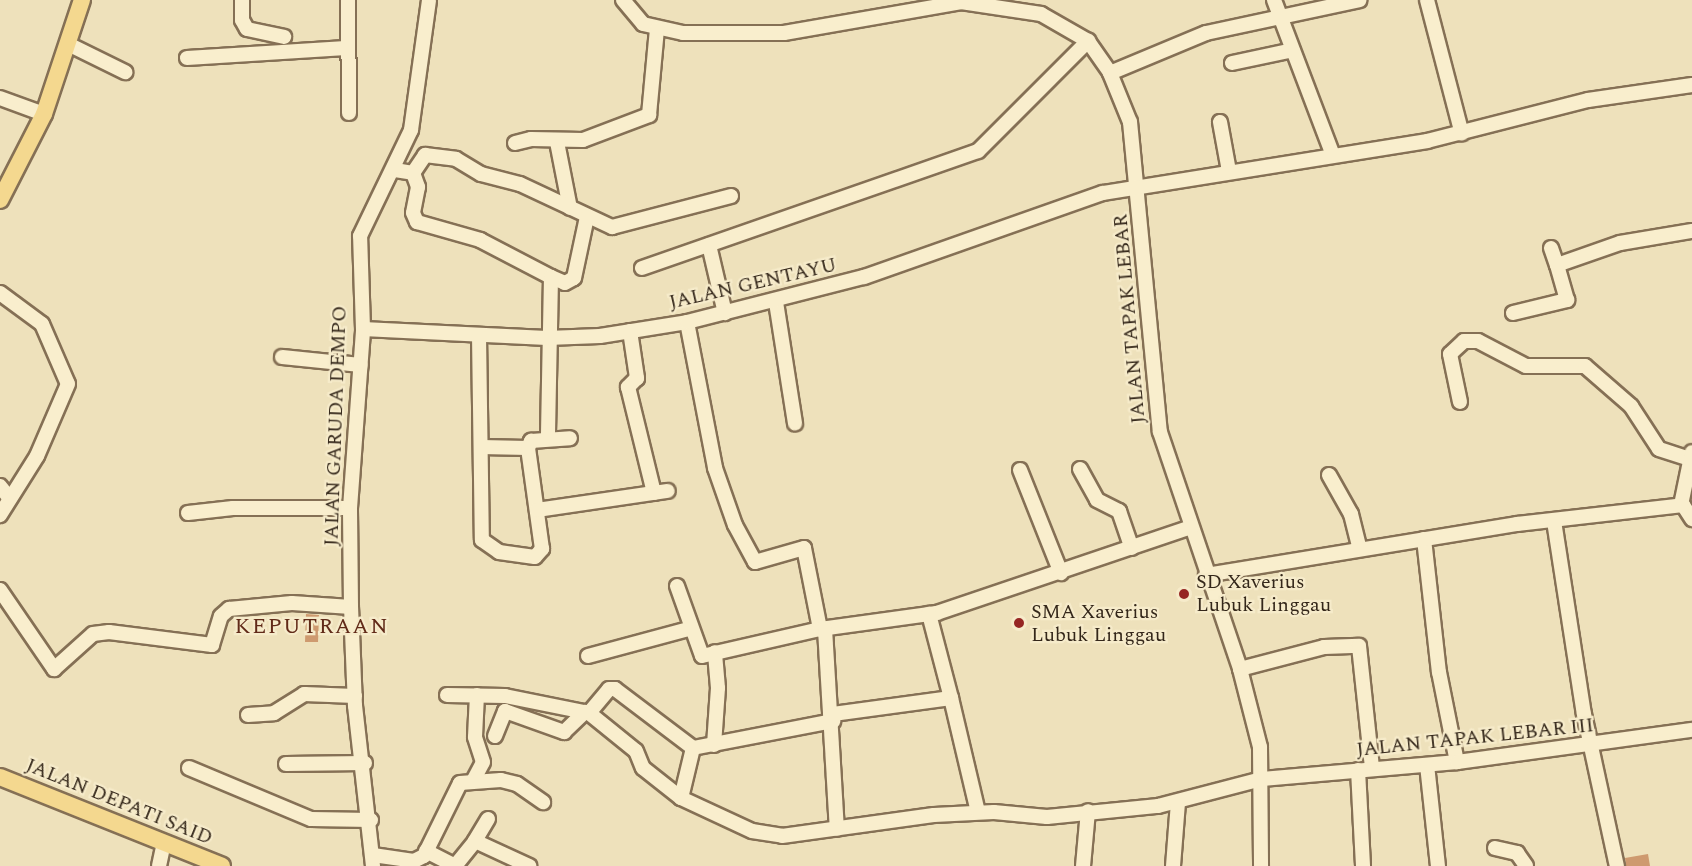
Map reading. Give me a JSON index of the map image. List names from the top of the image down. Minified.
{"streets":{"main road":["JALAN DEPATI SAID"],"street":["JALAN GENTAYU","JALAN TAPAK LEBAR","JALAN GARUDA DEMPO","JALAN TAPAK LEBAR III"]},"crossings":[["JALAN GENTAYU","JALAN TAPAK LEBAR"],["JALAN GENTAYU","JALAN GARUDA DEMPO"],["JALAN TAPAK LEBAR","JALAN TAPAK LEBAR III"]],"districts":["KEPUTRAAN"],"places":["SD Xaverius Lubuk Linggau","SMA Xaverius Lubuk Linggau"]}
